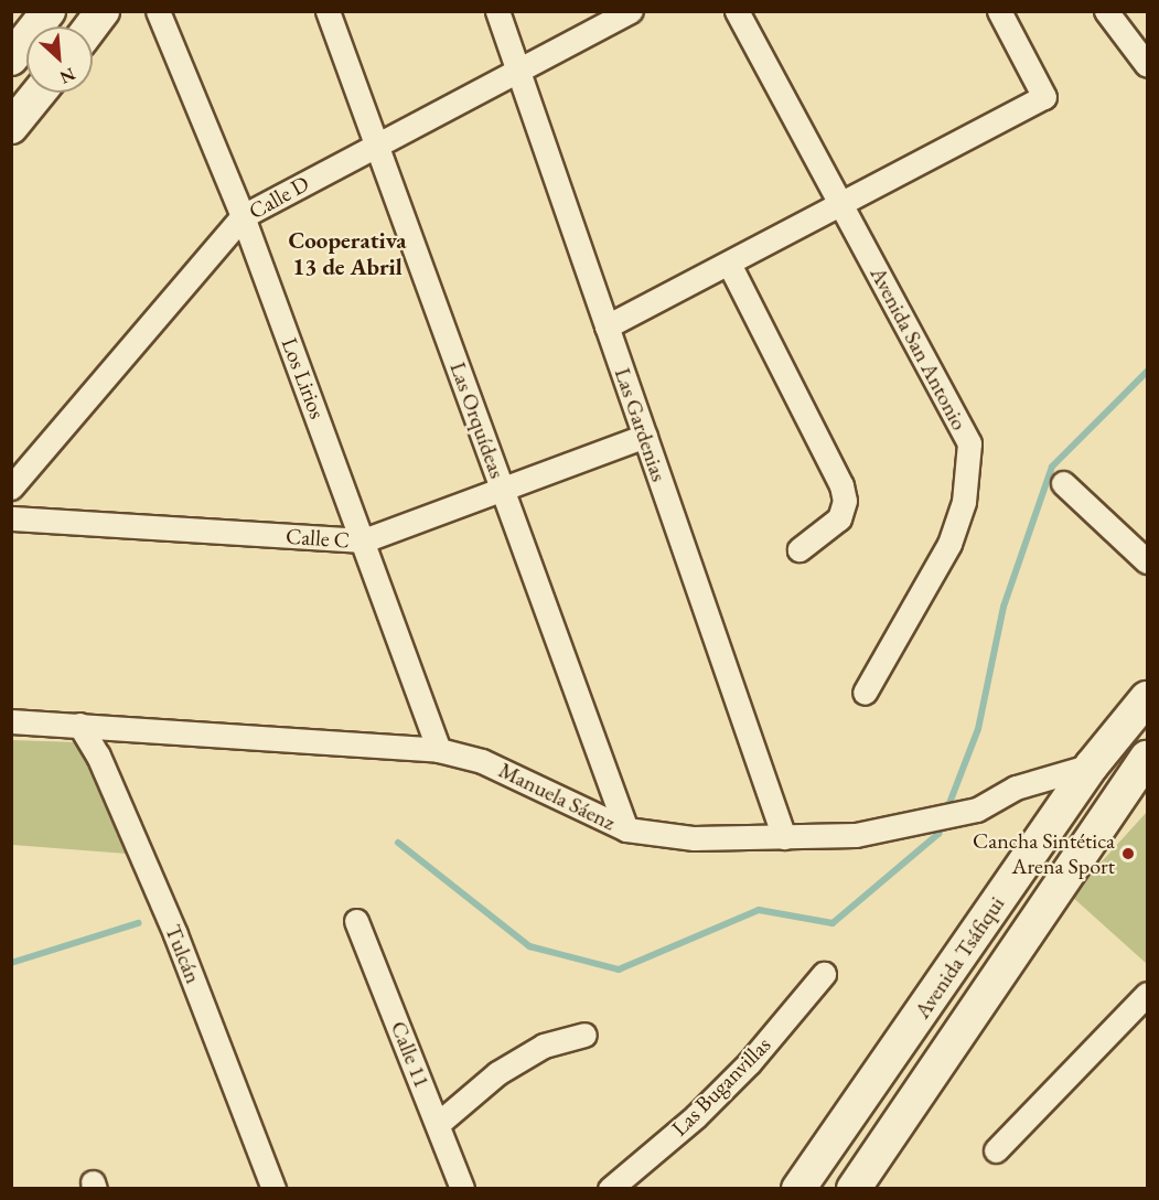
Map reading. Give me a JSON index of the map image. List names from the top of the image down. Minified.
{"streets":{"main road":["Avenida Tsáfiqui"],"street":["Calle D","Avenida San Antonio","Los Lirios","Las Orquídeas","Las Gardenias","Calle C","Manuela Sáenz","Tulcán","Calle 11","Las Buganvillas"]},"crossings":[["Calle D","Los Lirios"],["Calle D","Las Orquídeas"],["Calle D","Las Gardenias"],["Los Lirios","Calle C"],["Los Lirios","Manuela Sáenz"],["Las Orquídeas","Calle C"],["Las Orquídeas","Manuela Sáenz"],["Las Gardenias","Calle C"],["Las Gardenias","Manuela Sáenz"],["Manuela Sáenz","Tulcán"],["Manuela Sáenz","Avenida Tsáfiqui"]],"districts":["Cooperativa 13 de Abril"],"places":["Cancha Sintética Arena Sport"],"north":"bottom right"}
